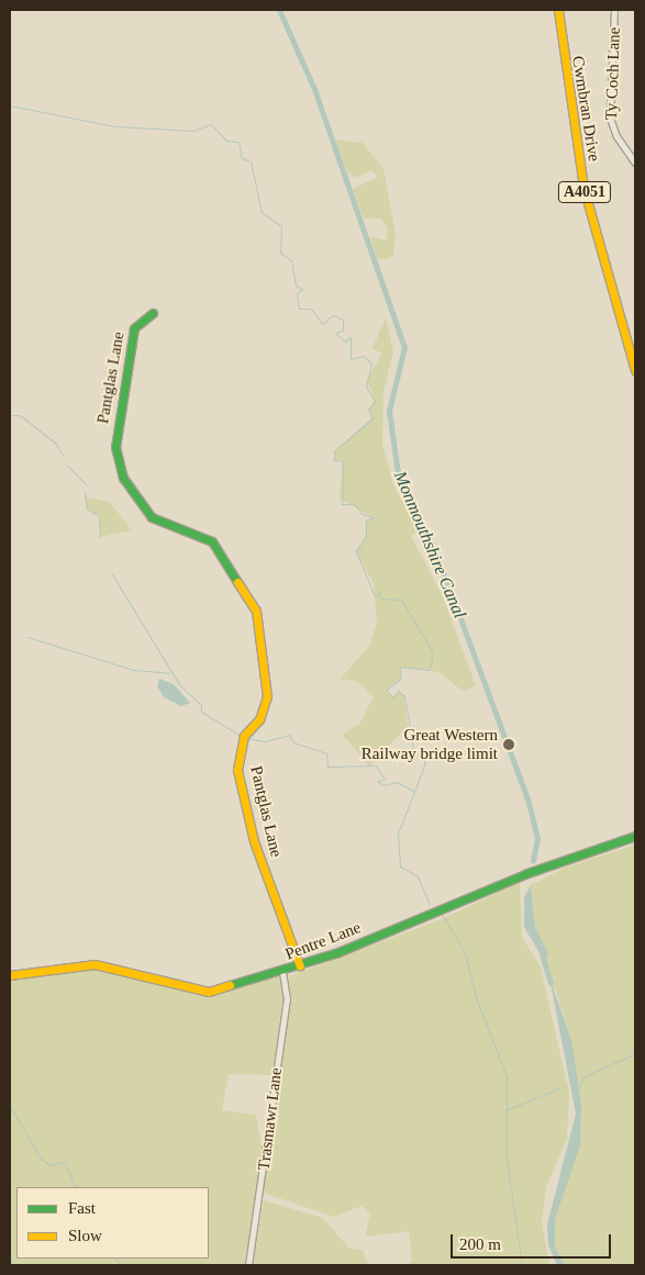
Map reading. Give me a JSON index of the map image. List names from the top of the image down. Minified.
{"streets":{"street":["Ty Coch Lane","Cwmbran Drive","A4051","Pantglas Lane","Pentre Lane","Trasmawr Lane"]},"crossings":[["Pantglas Lane","Pentre Lane"],["Pentre Lane","Trasmawr Lane"]],"water":["Monmouthshire Canal"],"places":["Great Western Railway bridge limit"],"legend":["Fast","Slow"],"scale_bar":"200 m"}
